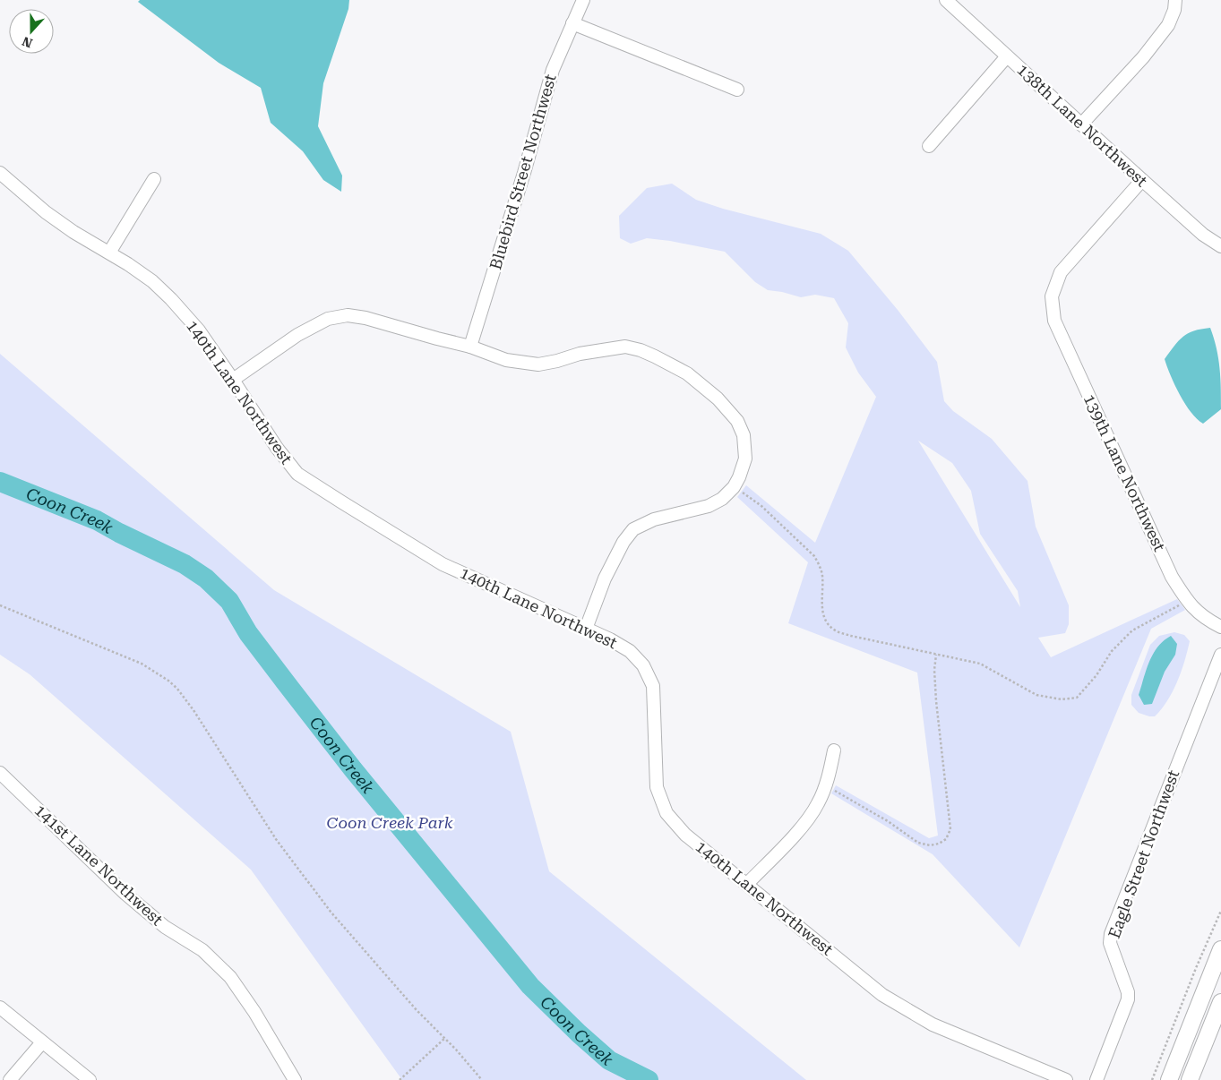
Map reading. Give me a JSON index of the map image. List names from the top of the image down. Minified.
{"streets":{"street":["138th Lane Northwest","Bluebird Street Northwest","140th Lane Northwest","139th Lane Northwest","Eagle Street Northwest","141st Lane Northwest"]},"crossings":[["138th Lane Northwest","139th Lane Northwest"]],"water":["Coon Creek"],"parks":["Coon Creek Park"],"north":"bottom"}
